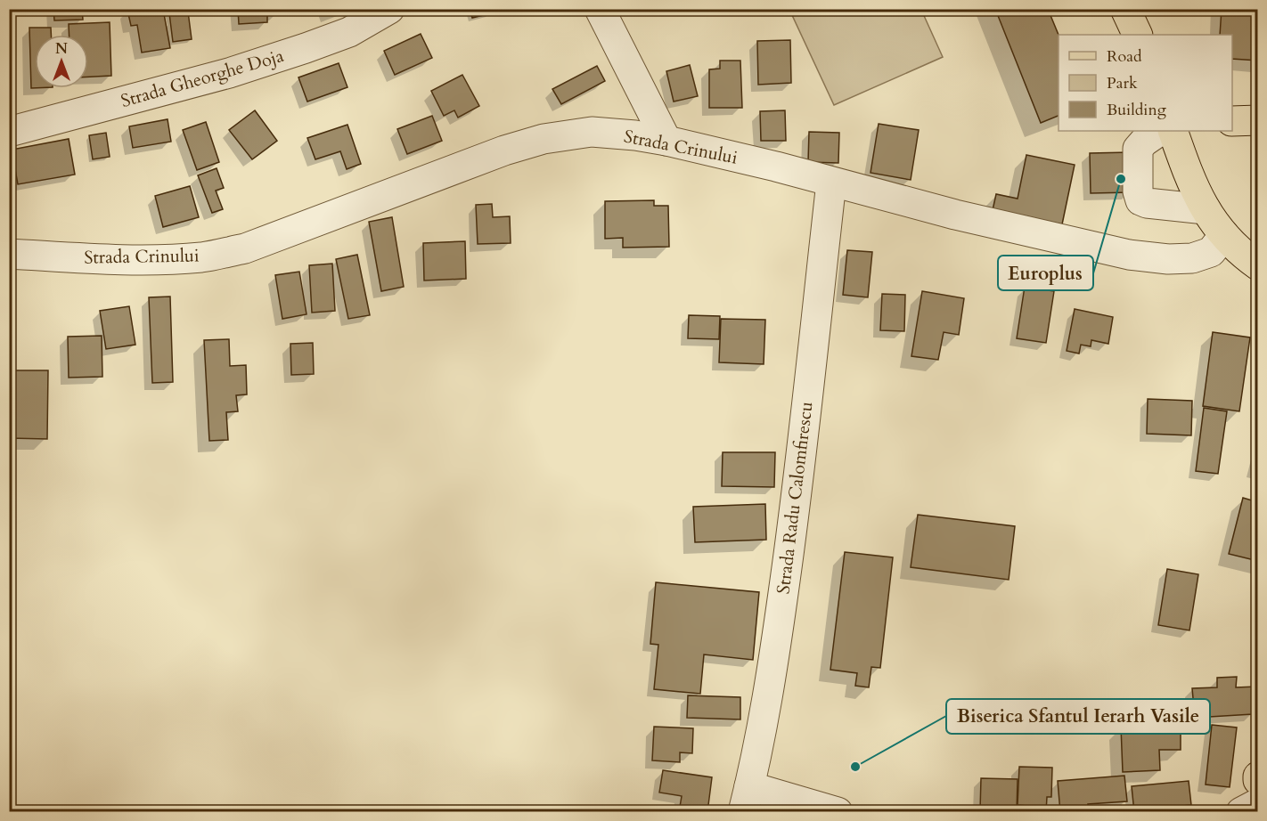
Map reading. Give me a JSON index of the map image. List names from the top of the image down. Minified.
{"streets":{"street":["Strada Gheorghe Doja","Strada Crinului","Strada Radu Calomfirescu"]},"crossings":[["Strada Crinului","Strada Radu Calomfirescu"]],"places":["Europlus","Biserica Sfantul Ierarh Vasile"],"legend":["Road","Park","Building"],"north":"top"}
